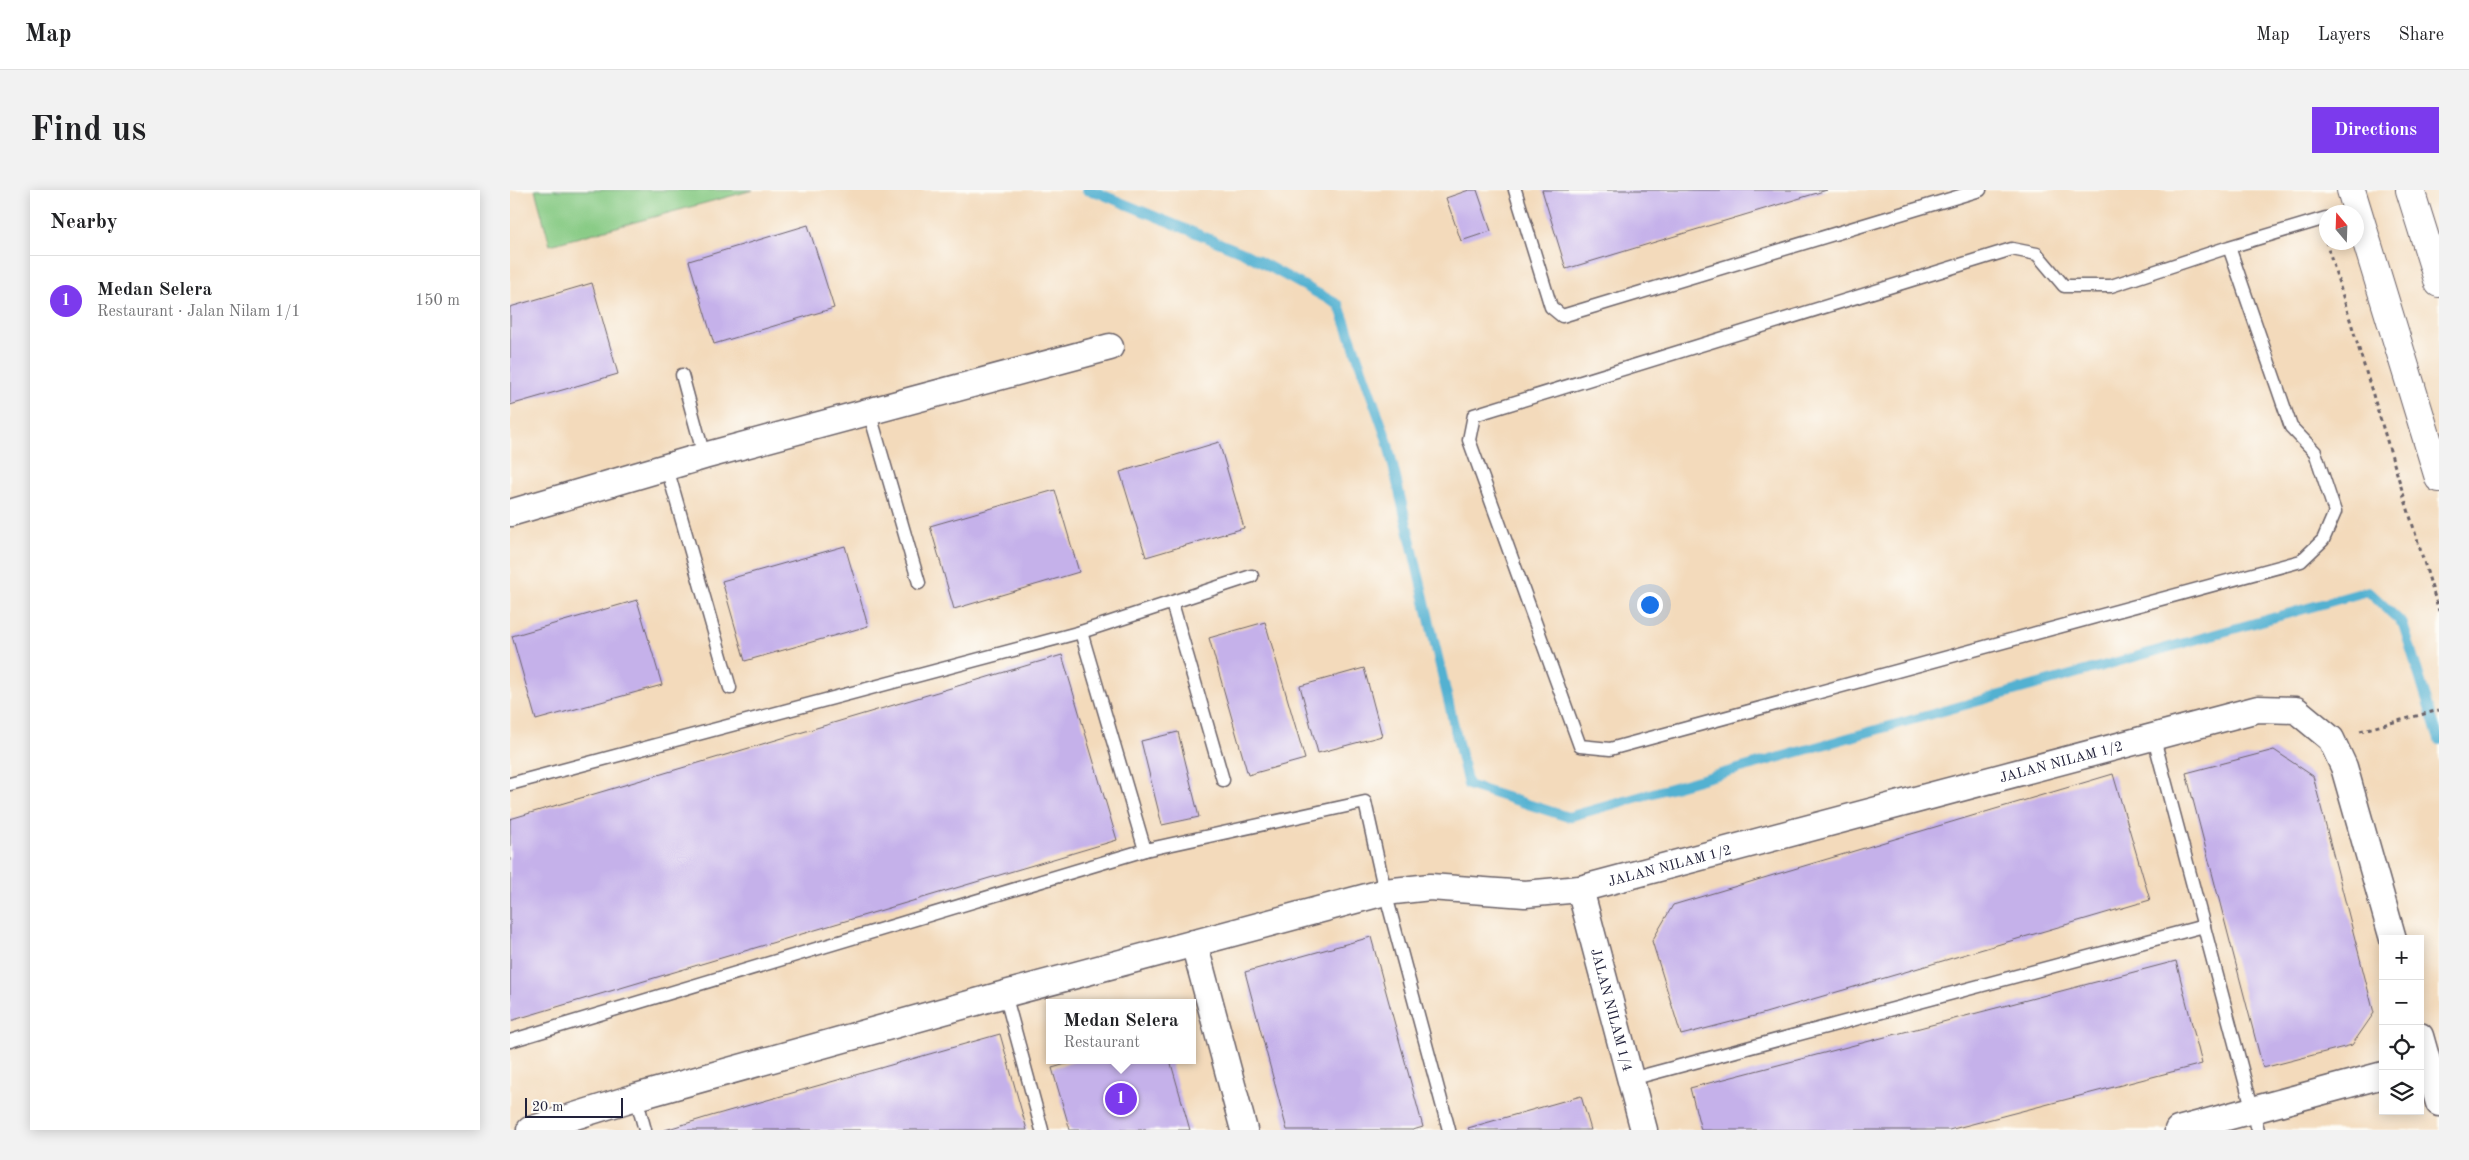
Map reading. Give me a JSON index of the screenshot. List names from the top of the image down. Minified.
{"streets":{"street":["JALAN NILAM 1/2","JALAN NILAM 1/4"]},"crossings":[["JALAN NILAM 1/2","JALAN NILAM 1/4"]],"scale_bar":"20 m","north":"top","page":{"header":"Map","nav":["Map","Layers","Share"],"buttons":"Directions","title":"Find us","heading":"Nearby","list":[{"mark":"1","name":"Medan Selera","note":"Restaurant · Jalan Nilam 1/1","value":"150 m"}],"map_buttons":["+","−"],"popup":["Medan Selera","Restaurant"],"pins":"1","scale":"20 m"}}
